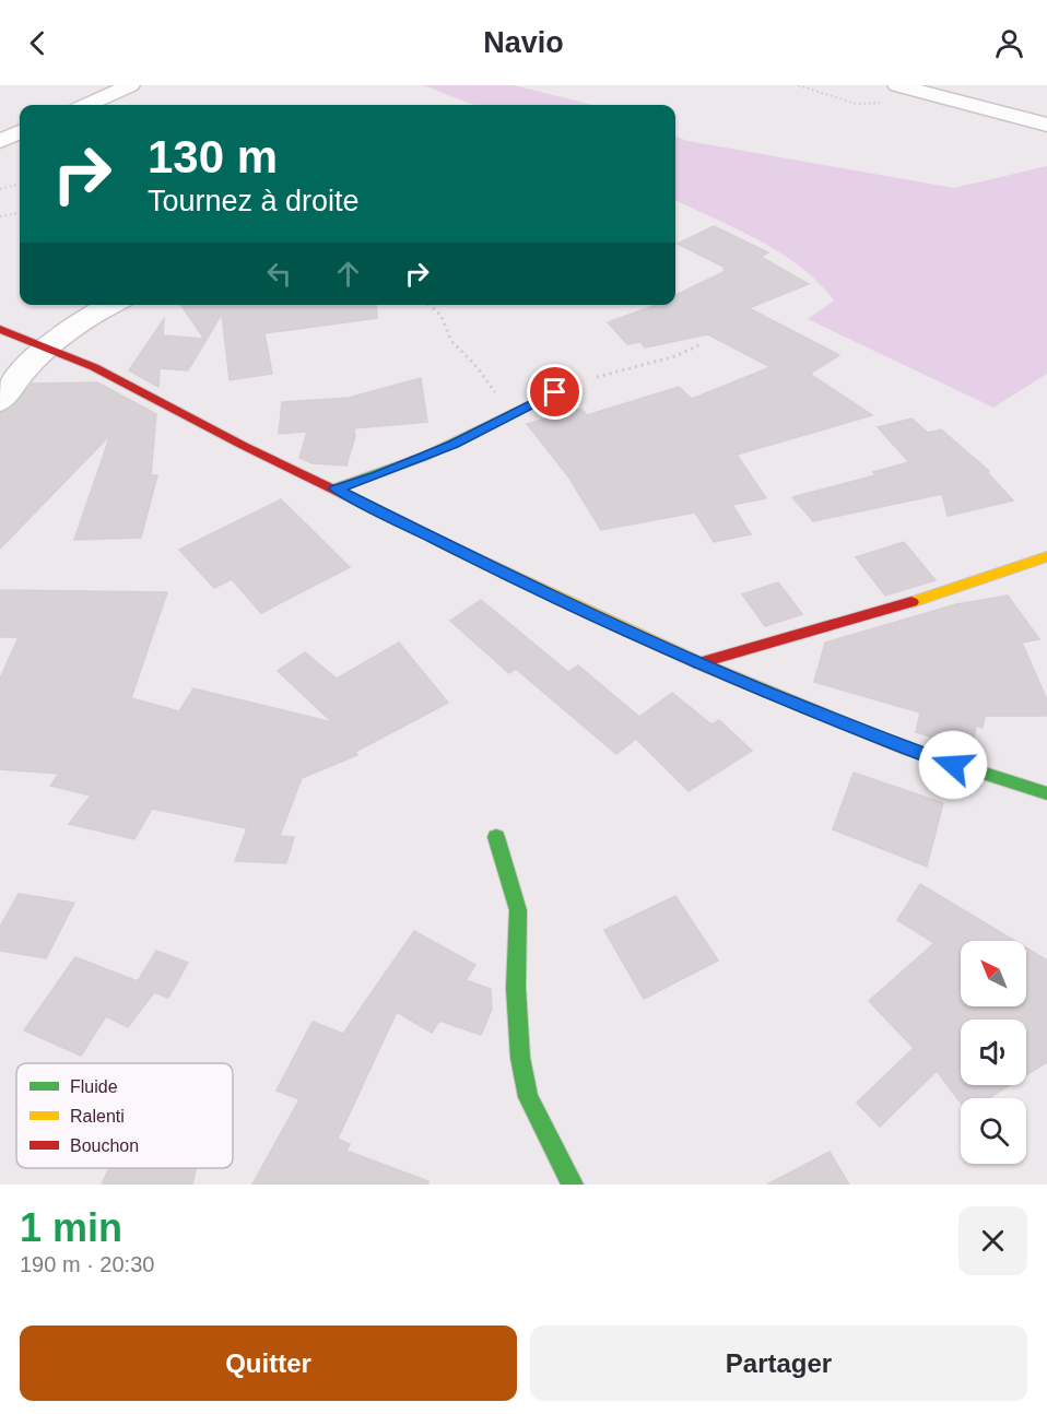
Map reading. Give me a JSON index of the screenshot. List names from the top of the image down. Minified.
{"legend":["Fluide","Ralenti","Bouchon"],"north":"top left","page":{"header":"Navio","turn":["130 m","Tournez à droite"],"heading":["1 min","190 m · 20:30"],"buttons":["Quitter","Partager"]}}
